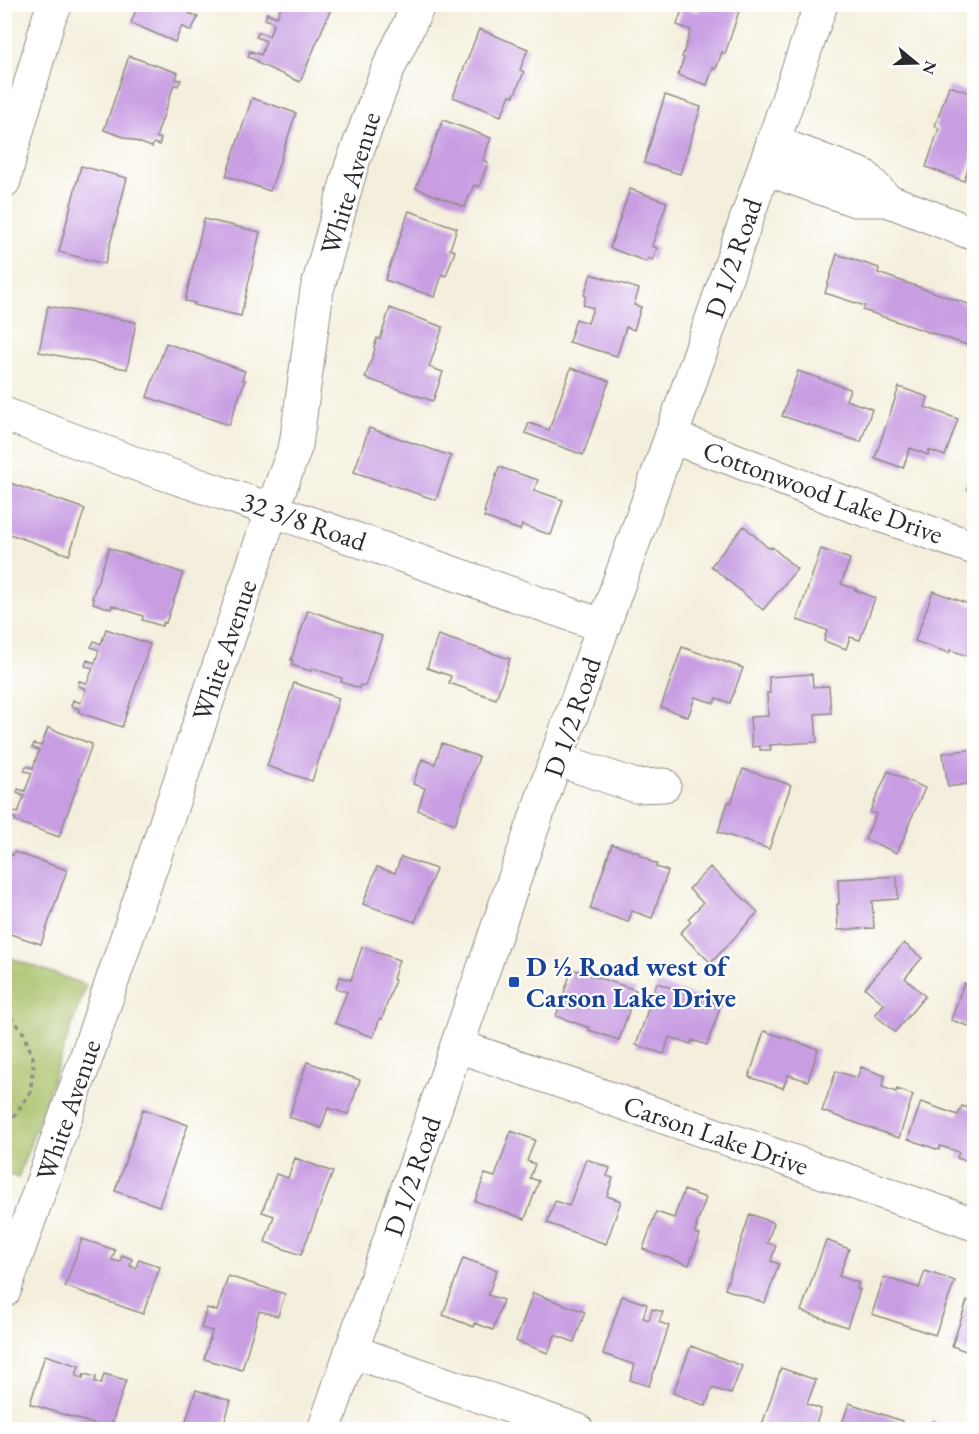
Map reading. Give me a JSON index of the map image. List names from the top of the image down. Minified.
{"streets":{"street":["White Avenue","D 1/2 Road","Cottonwood Lake Drive","32 3/8 Road","Carson Lake Drive"]},"crossings":[["White Avenue","32 3/8 Road"],["D 1/2 Road","Cottonwood Lake Drive"],["D 1/2 Road","32 3/8 Road"],["D 1/2 Road","Carson Lake Drive"]],"places":{"transit":["D ½ Road west of Carson Lake Drive"]},"north":"right"}
